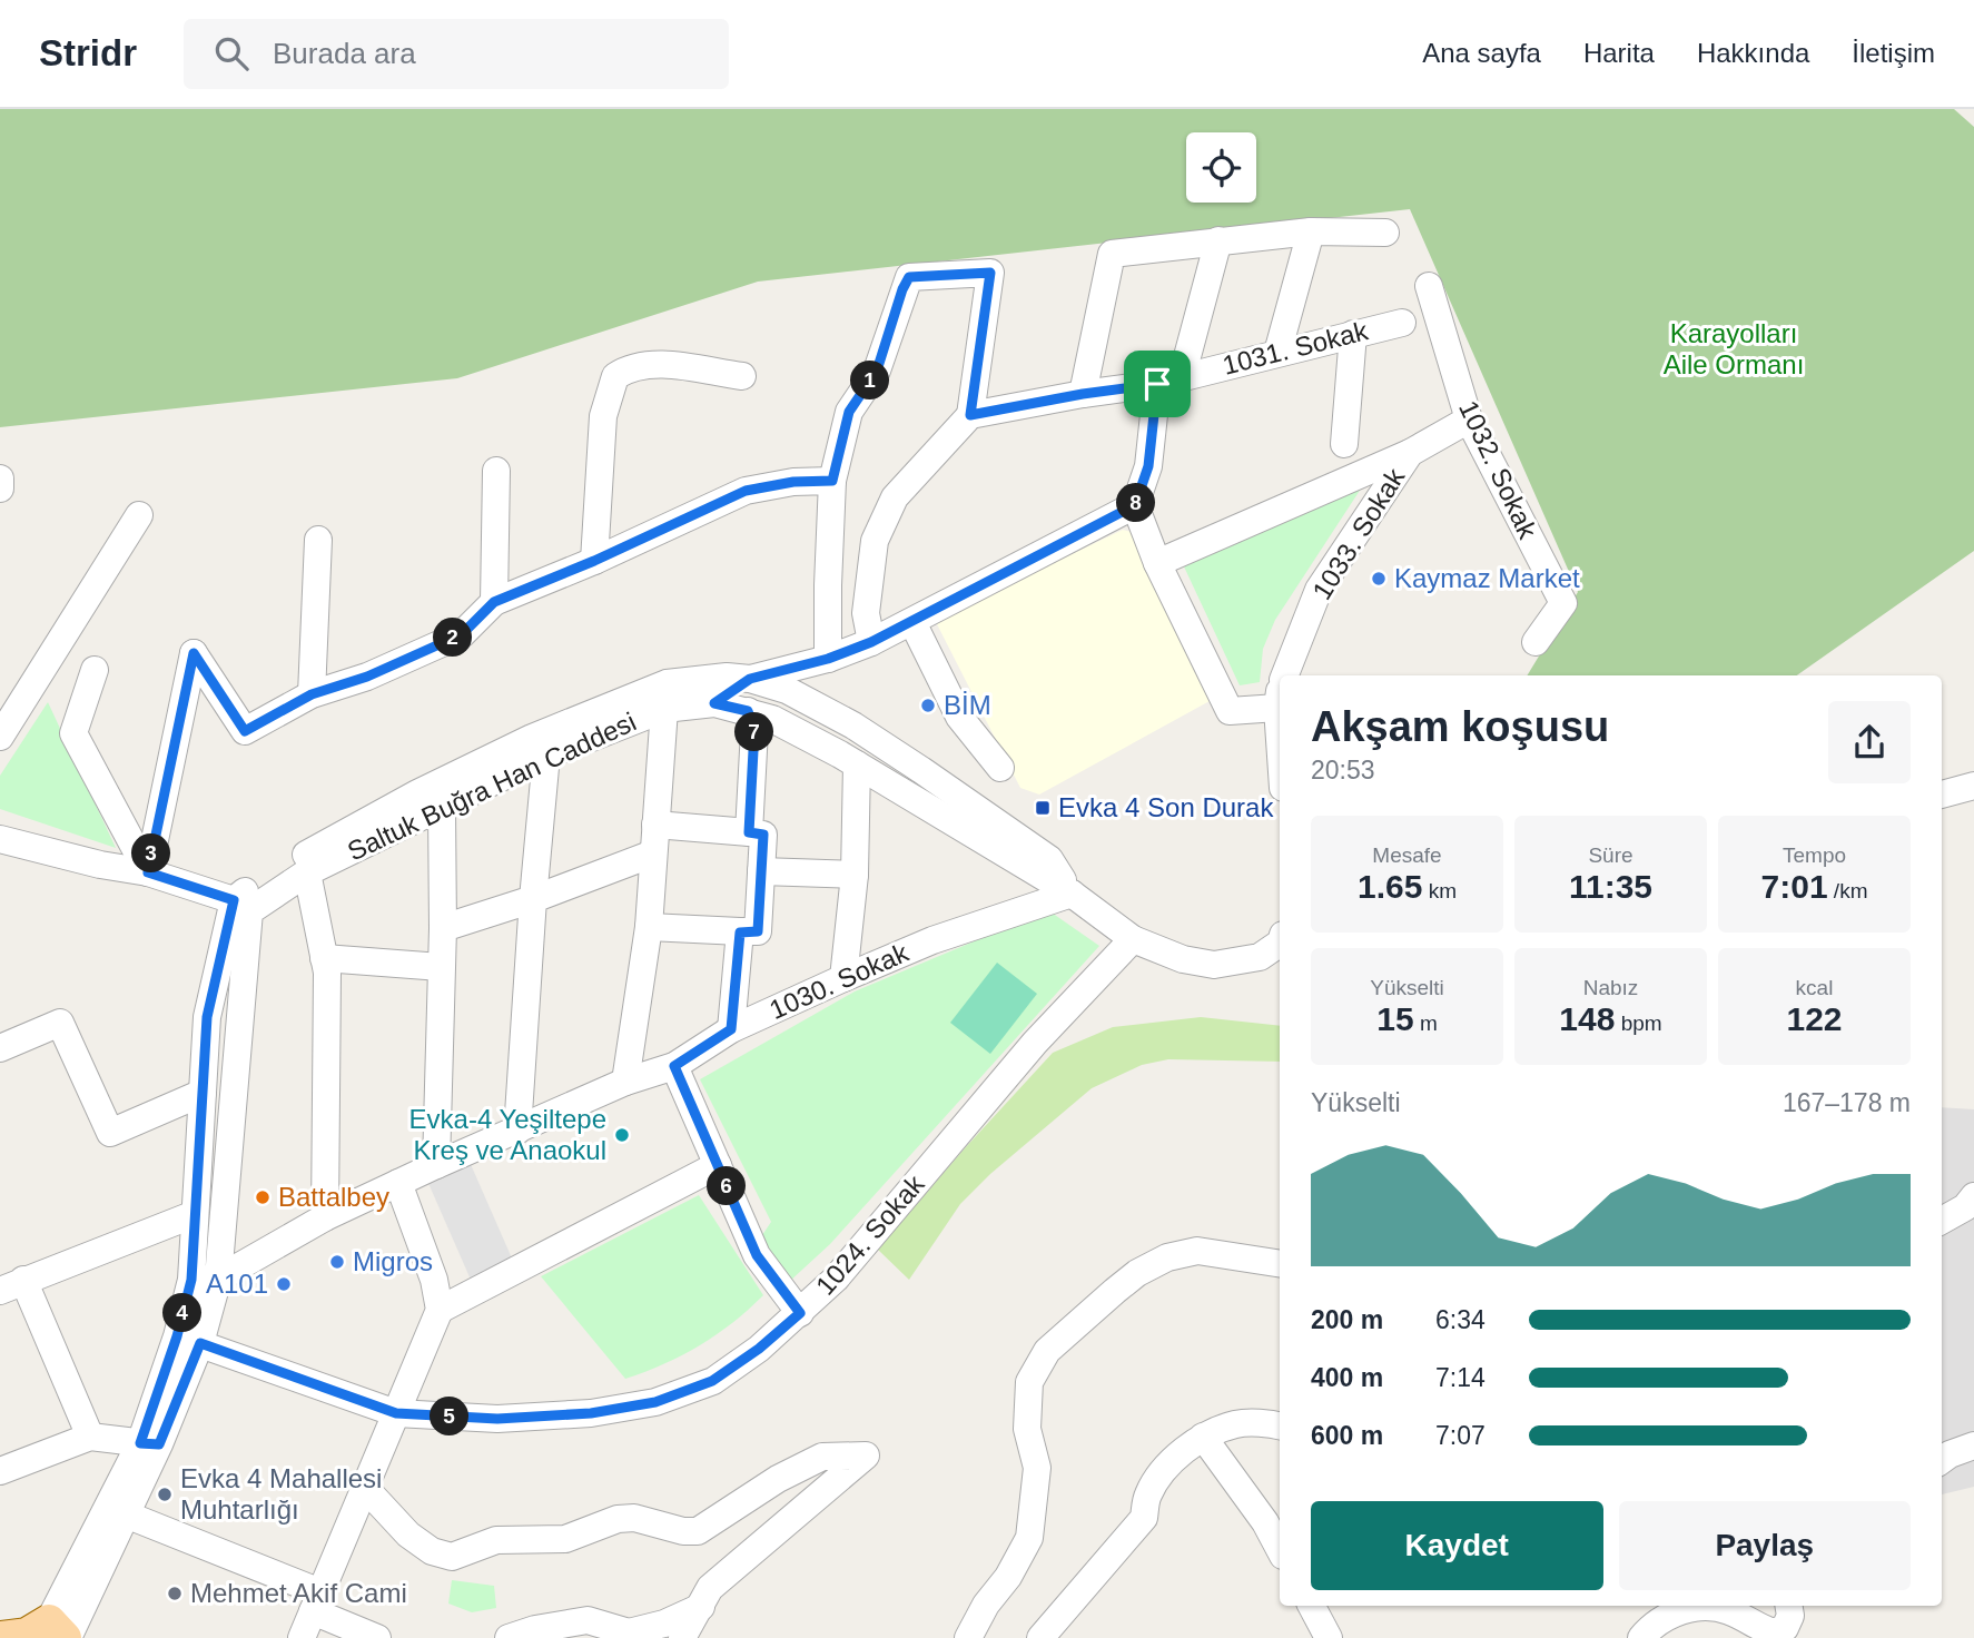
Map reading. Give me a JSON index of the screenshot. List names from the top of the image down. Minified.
{"streets":{"street":["1031. Sokak","1032. Sokak","1033. Sokak","Saltuk Buğra Han Caddesi","1030. Sokak","1024. Sokak"]},"crossings":[["1032. Sokak","1033. Sokak"],["Saltuk Buğra Han Caddesi","1030. Sokak"]],"parks":["Karayolları Aile Ormanı"],"places":{"other":["Kaymaz Market","BİM","Evka-4 Yeşiltepe Kreş ve Anaokul","Battalbey","Migros","A101","Evka 4 Mahallesi Muhtarlığı","Mehmet Akif Cami"],"transit":["Evka 4 Son Durak"]},"page":{"header":"Stridr","search":"Burada ara","nav":["Ana sayfa","Harita","Hakkında","İletişim"],"pins":["1","8","2","7","3","6","4","5"],"heading":["Akşam koşusu","20:53"],"stats":[["Mesafe","1.65 km"],["Süre","11:35"],["Tempo","7:01 /km"],["Yükselti","15 m"],["Nabız","148 bpm"],["kcal","122"]],"chart":["Yükselti","167–178 m"],"list":[{"name":"200 m","note":"6:34"},{"name":"400 m","note":"7:14"},{"name":"600 m","note":"7:07"}],"buttons":["Kaydet","Paylaş"]}}
